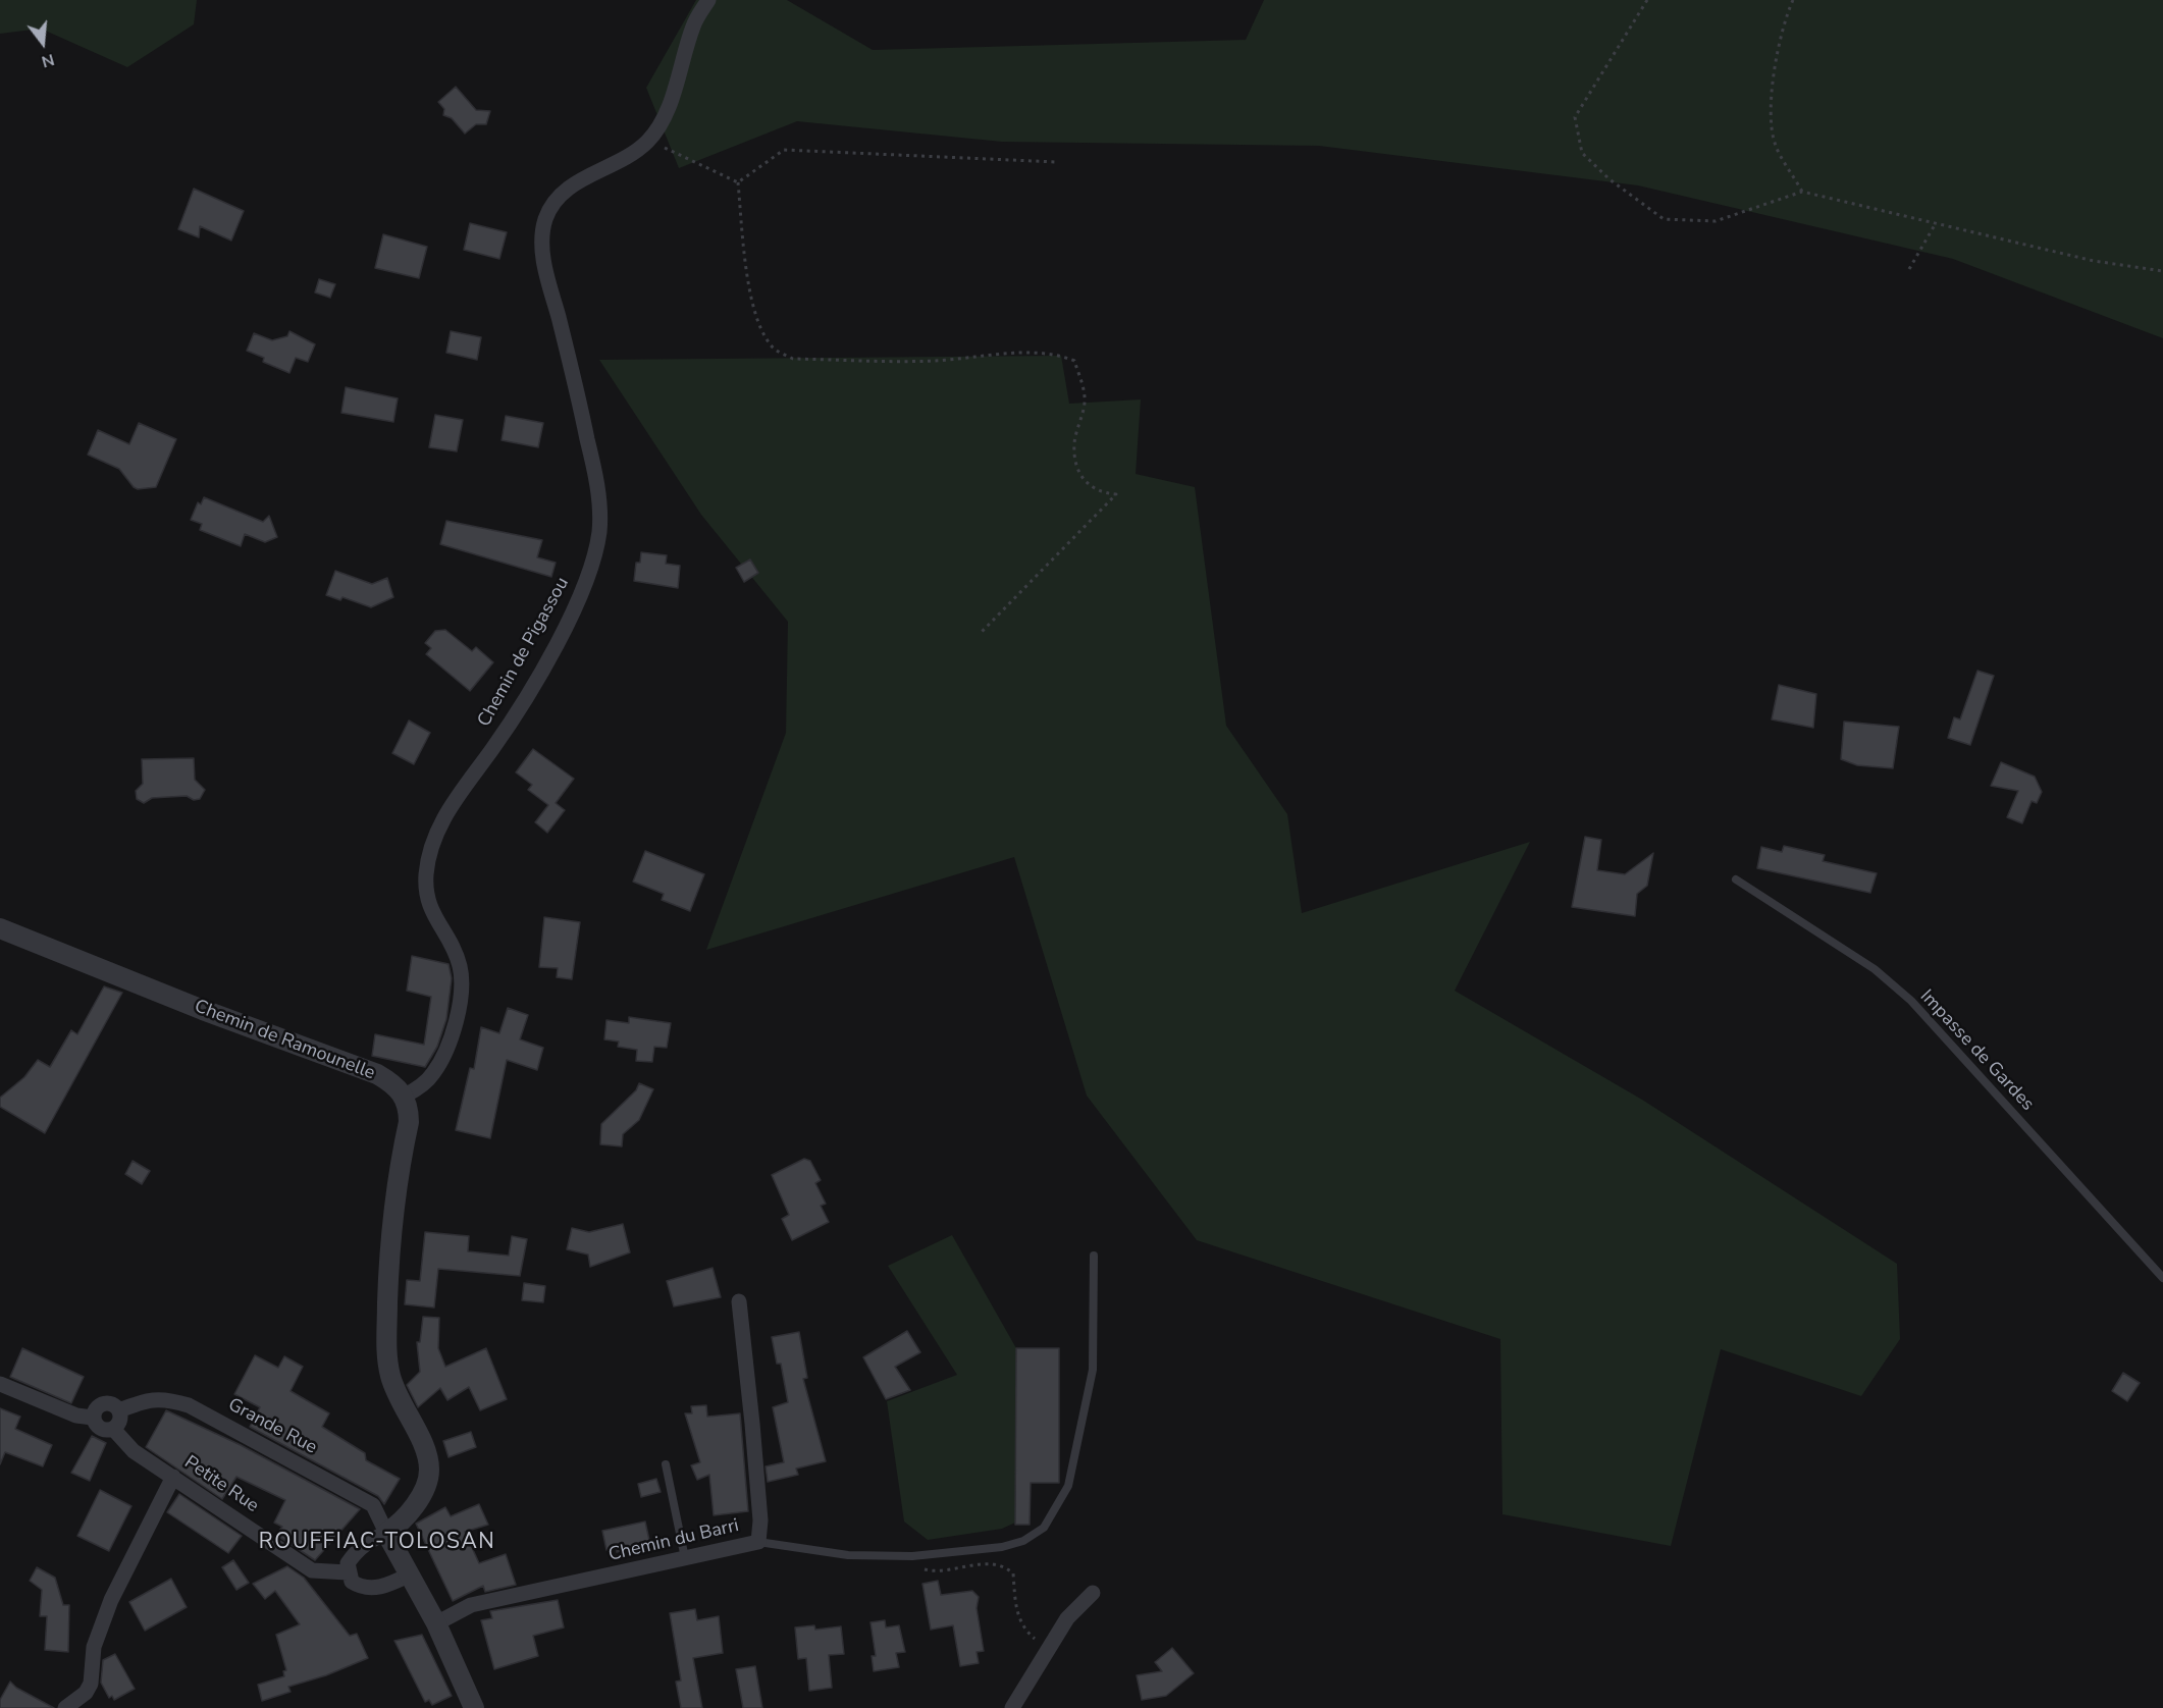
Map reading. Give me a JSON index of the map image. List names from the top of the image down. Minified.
{"streets":{"street":["Chemin de Pigassou","Chemin de Ramounelle","Grande Rue","Petite Rue","Chemin du Barri"],"lane":["Impasse de Gardes"]},"crossings":[["Chemin de Pigassou","Chemin de Ramounelle"],["Grande Rue","Petite Rue"]],"districts":["ROUFFIAC-TOLOSAN"],"north":"bottom"}
